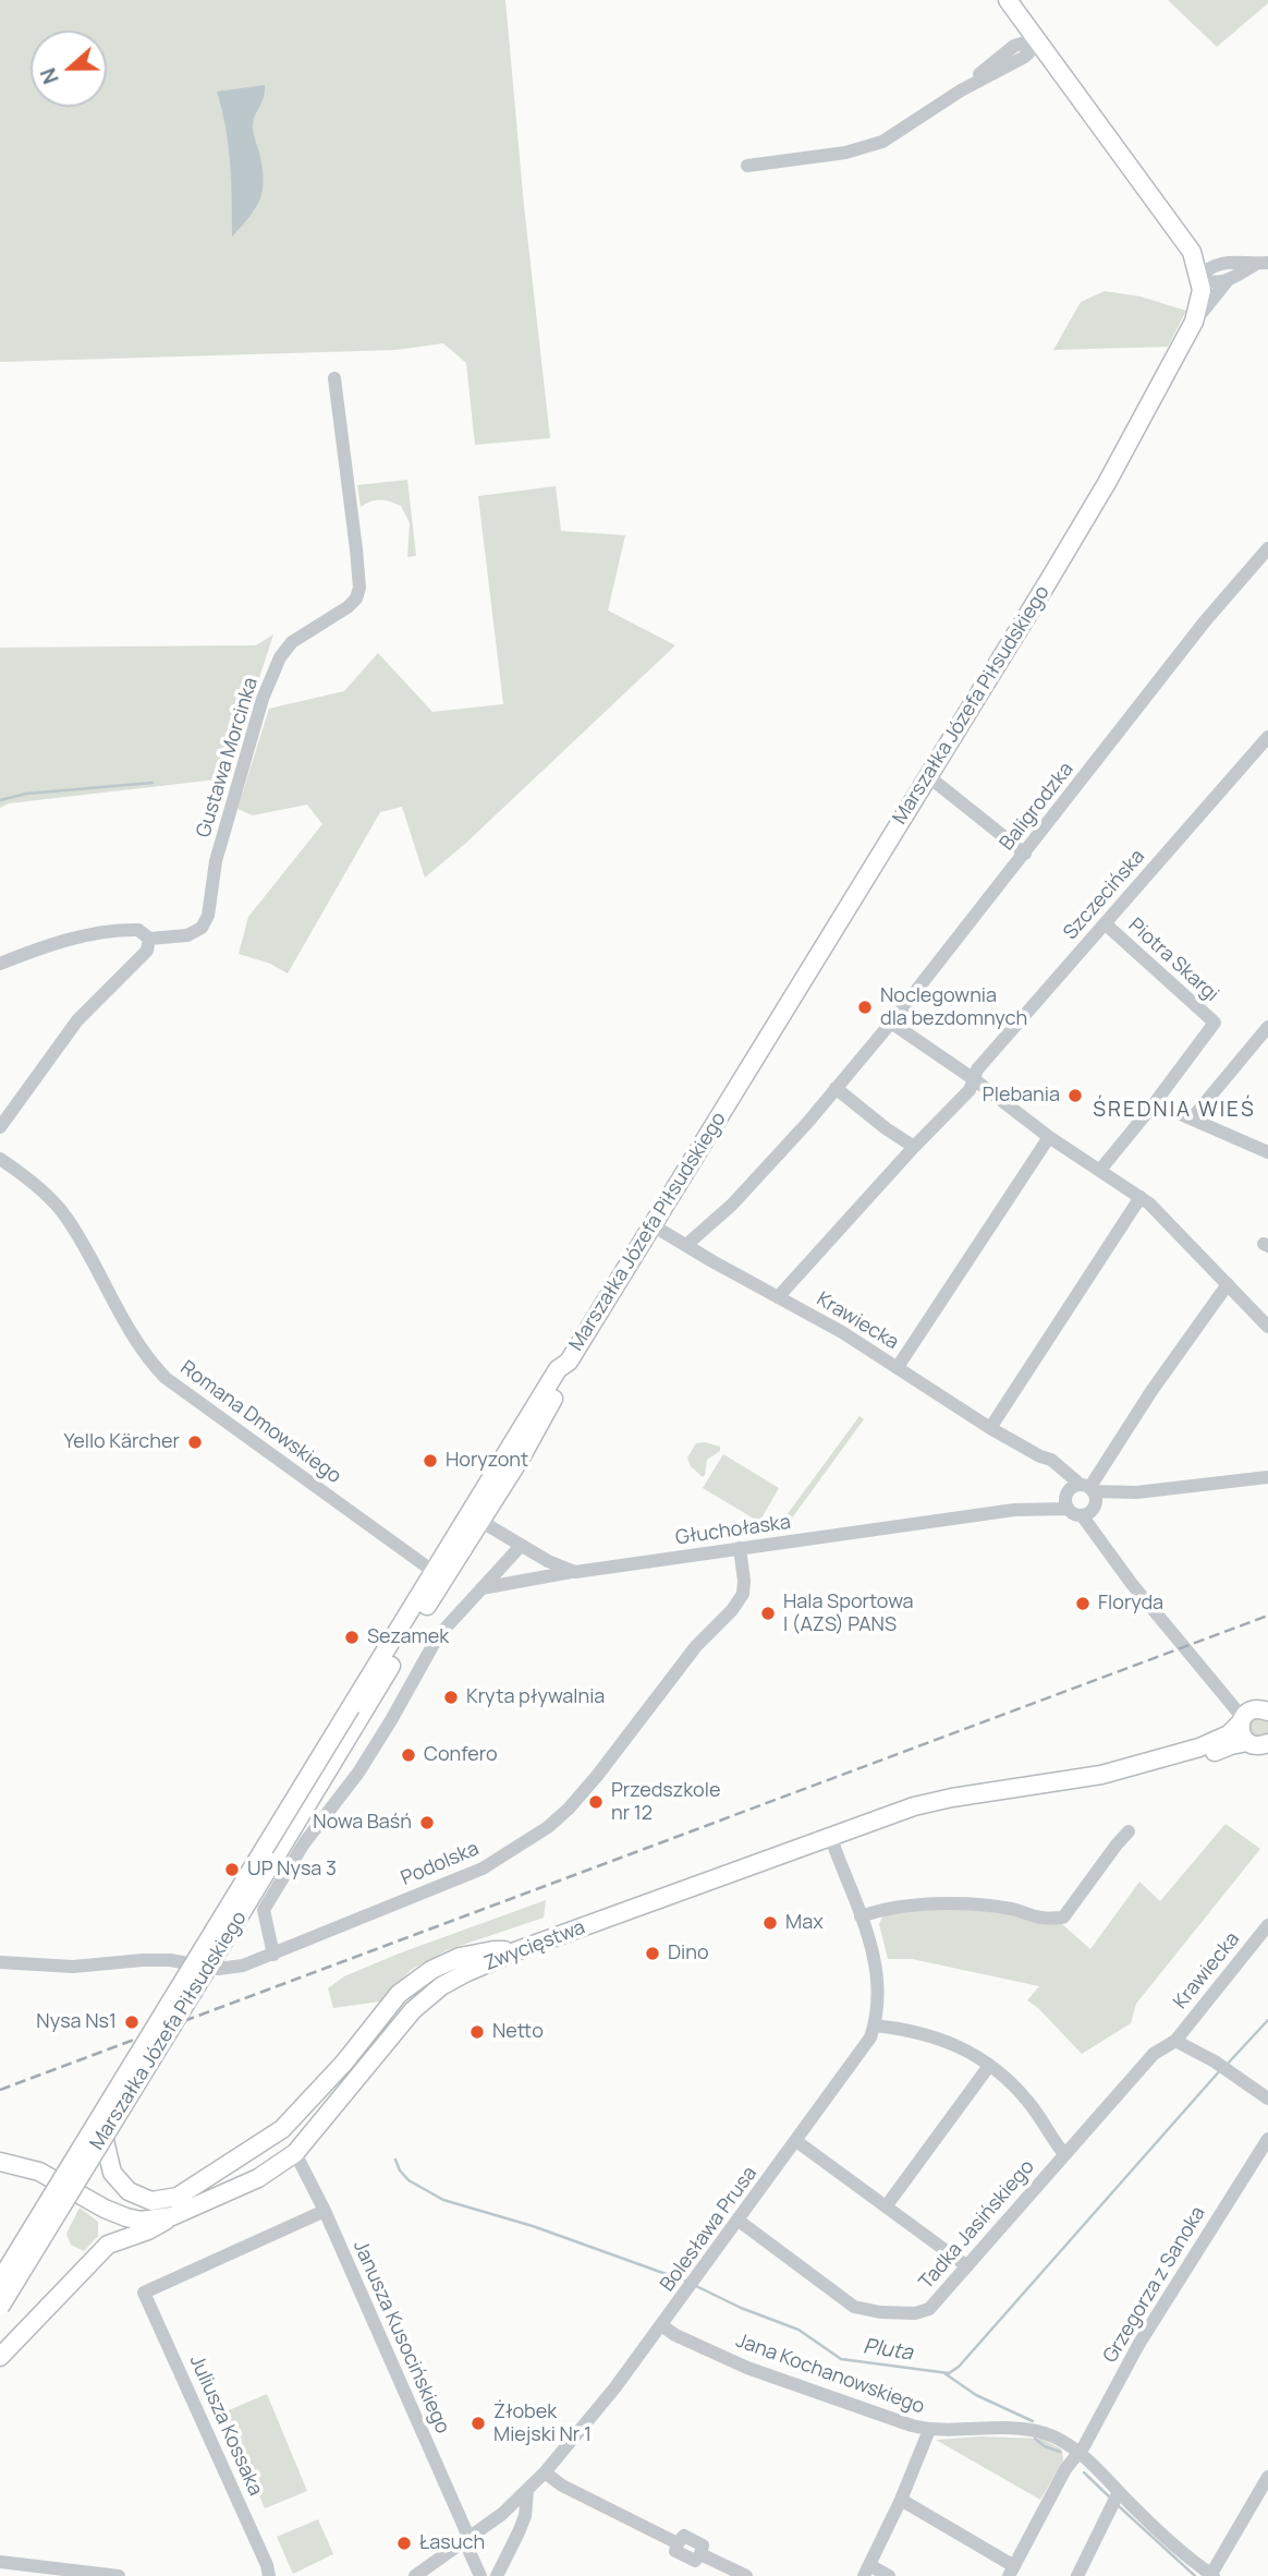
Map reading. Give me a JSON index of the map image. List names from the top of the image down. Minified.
{"streets":{"main road":["Marszałka Józefa Piłsudskiego","Zwycięstwa"],"street":["Gustawa Morcinka","Baligrodzka","Szczecińska","Piotra Skargi","Krawiecka","Romana Dmowskiego","Głuchołaska","Podolska","Tadka Jasińskiego","Bolesława Prusa","Grzegorza z Sanoka","Janusza Kusocińskiego","Jana Kochanowskiego","Juliusza Kossaka"]},"crossings":[["Marszałka Józefa Piłsudskiego","Krawiecka"],["Marszałka Józefa Piłsudskiego","Romana Dmowskiego"],["Marszałka Józefa Piłsudskiego","Podolska"],["Baligrodzka","Krawiecka"],["Szczecińska","Piotra Skargi"],["Szczecińska","Krawiecka"],["Krawiecka","Głuchołaska"],["Krawiecka","Zwycięstwa"],["Krawiecka","Tadka Jasińskiego"],["Głuchołaska","Podolska"],["Zwycięstwa","Bolesława Prusa"],["Zwycięstwa","Janusza Kusocińskiego"],["Tadka Jasińskiego","Bolesława Prusa"],["Bolesława Prusa","Janusza Kusocińskiego"],["Bolesława Prusa","Jana Kochanowskiego"],["Grzegorza z Sanoka","Jana Kochanowskiego"],["Janusza Kusocińskiego","Juliusza Kossaka"]],"districts":["ŚREDNIA WIEŚ"],"water":["Pluta"],"places":["Noclegownia dla bezdomnych","Plebania","Yello Kärcher","Horyzont","Floryda","Hala Sportowa I (AZS) PANS","Sezamek","Kryta pływalnia","Confero","Przedszkole nr 12","Nowa Baśń","UP Nysa 3","Max","Dino","Nysa Ns1","Netto","Żłobek Miejski Nr 1","Łasuch"],"north":"left"}
